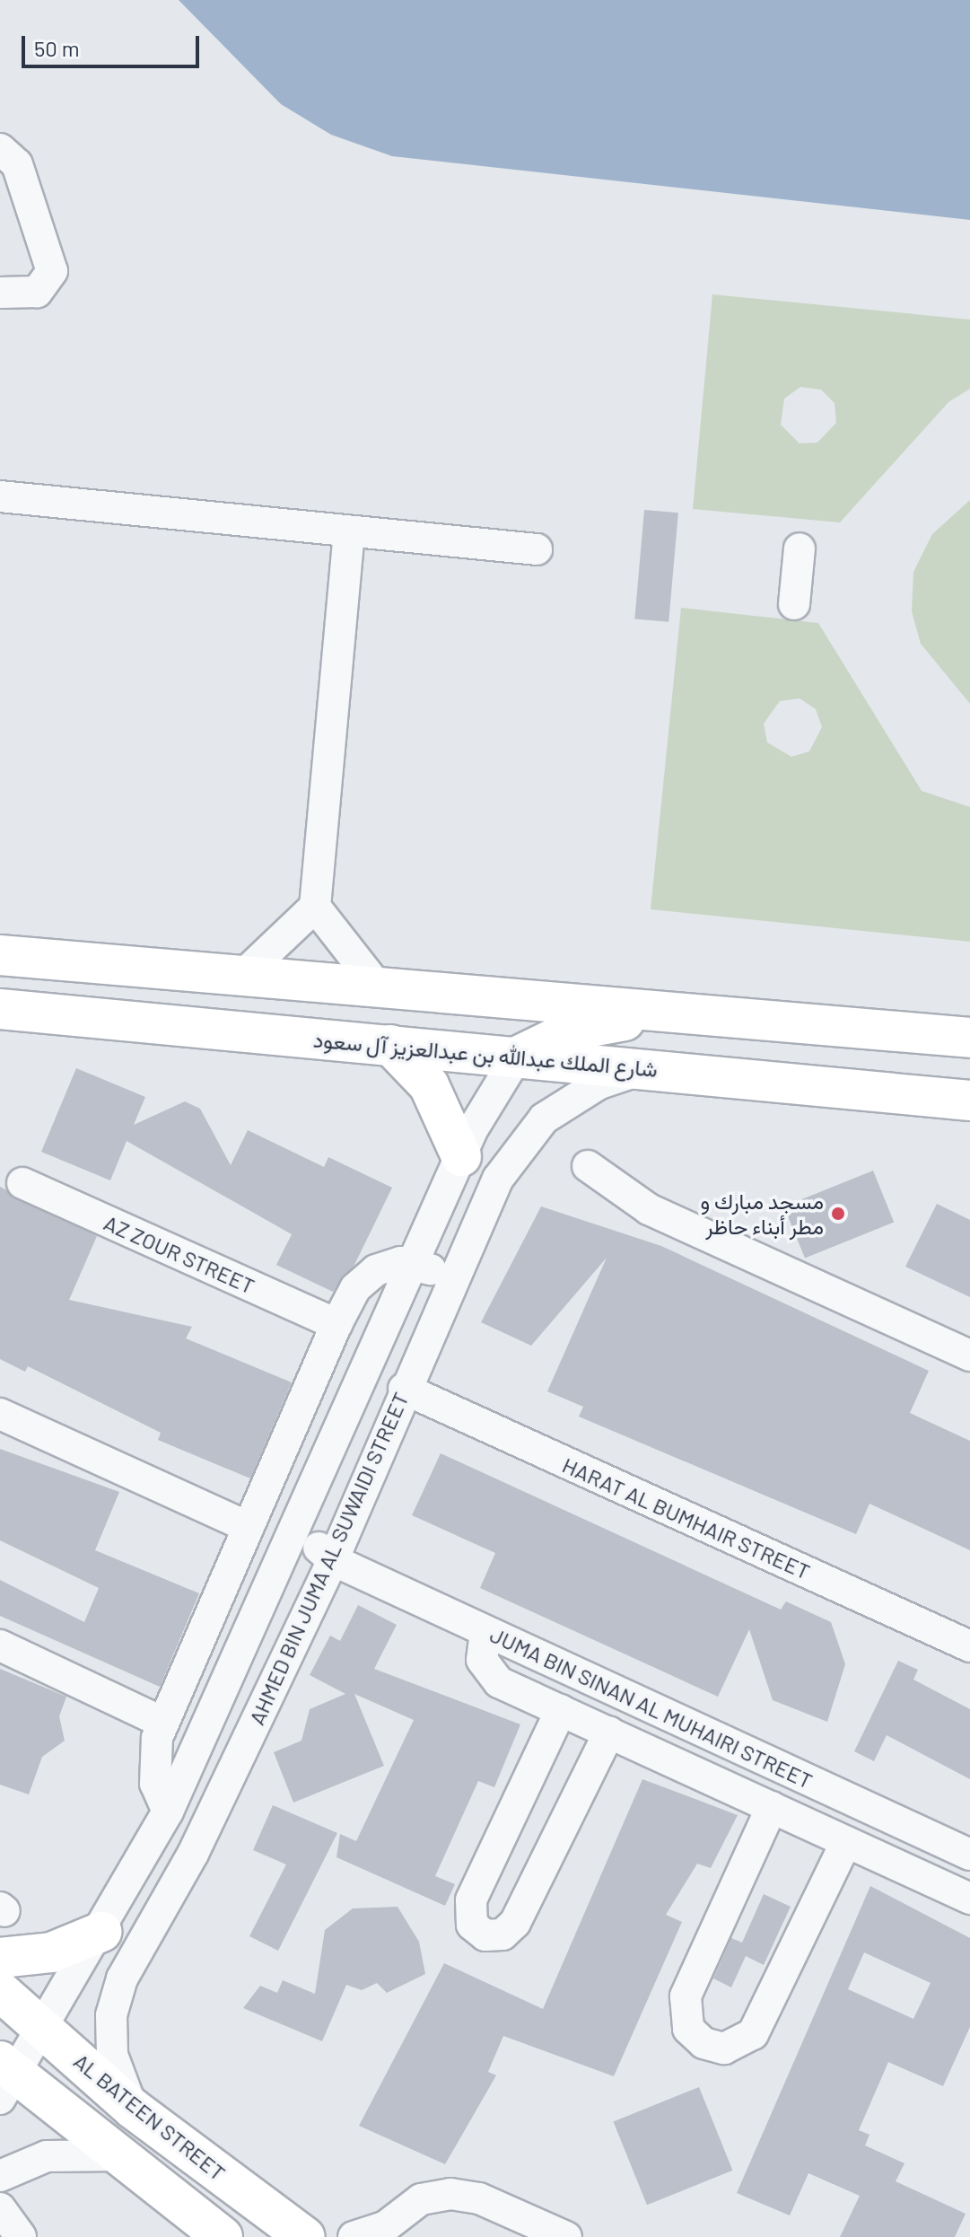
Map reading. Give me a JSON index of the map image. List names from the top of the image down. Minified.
{"streets":{"main road":["شارع الملك عبدالله بن عبدالعزيز آل سعود","AL BATEEN STREET"],"street":["AZ ZOUR STREET","HARAT AL BUMHAIR STREET","AHMED BIN JUMA AL SUWAIDI STREET","JUMA BIN SINAN AL MUHAIRI STREET"]},"crossings":[["شارع الملك عبدالله بن عبدالعزيز آل سعود","AHMED BIN JUMA AL SUWAIDI STREET"],["HARAT AL BUMHAIR STREET","AHMED BIN JUMA AL SUWAIDI STREET"],["AHMED BIN JUMA AL SUWAIDI STREET","JUMA BIN SINAN AL MUHAIRI STREET"],["AHMED BIN JUMA AL SUWAIDI STREET","AL BATEEN STREET"]],"places":["مسجد مبارك و مطر أبناء حاظر"],"scale_bar":"50 m"}
